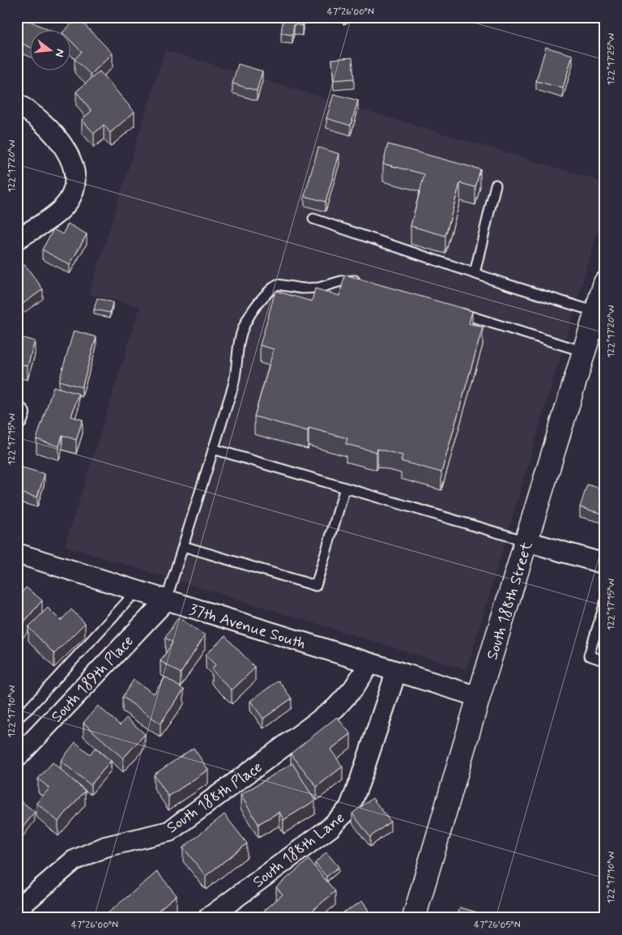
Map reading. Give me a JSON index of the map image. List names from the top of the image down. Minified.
{"streets":{"main road":["South 188th Street"],"street":["37th Avenue South","South 189th Place","South 188th Place","South 188th Lane"]},"crossings":[["South 188th Street","37th Avenue South"],["37th Avenue South","South 189th Place"],["37th Avenue South","South 188th Place"],["37th Avenue South","South 188th Lane"]],"north":"right","coordinates":["47°26'00\"N","122°17'25\"W","122°17'20\"W","122°17'15\"W","122°17'10\"W","47°26'05\"N"]}
